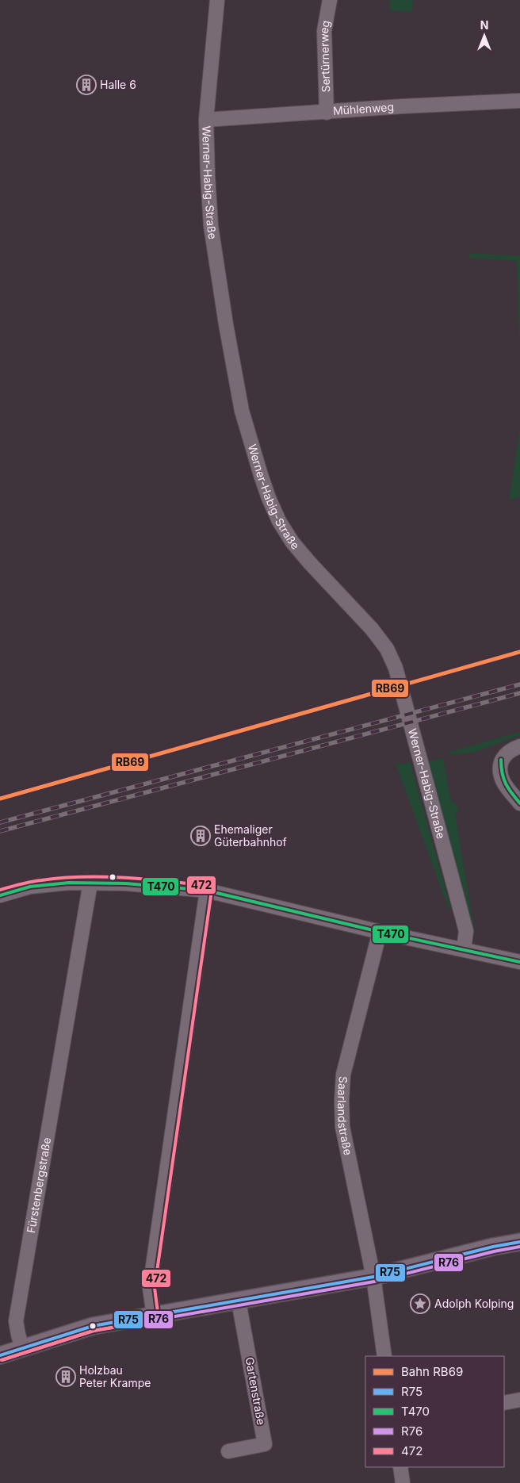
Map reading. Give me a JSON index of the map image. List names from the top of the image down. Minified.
{"streets":{"street":["Sertürnerweg","Mühlenweg","Werner-Habig-Straße","Saarlandstraße","Fürstenbergstraße","Gartenstraße"]},"crossings":[["Sertürnerweg","Mühlenweg"],["Mühlenweg","Werner-Habig-Straße"]],"places":{"building":["Halle 6","Ehemaliger Güterbahnhof","Holzbau Peter Krampe"],"place":["Adolph Kolping"]},"lines":["rail line RB69","transit line T470","transit line 472","transit line R75","transit line R76"],"legend":["Bahn RB69","R75","T470","R76","472"],"north":"top"}
